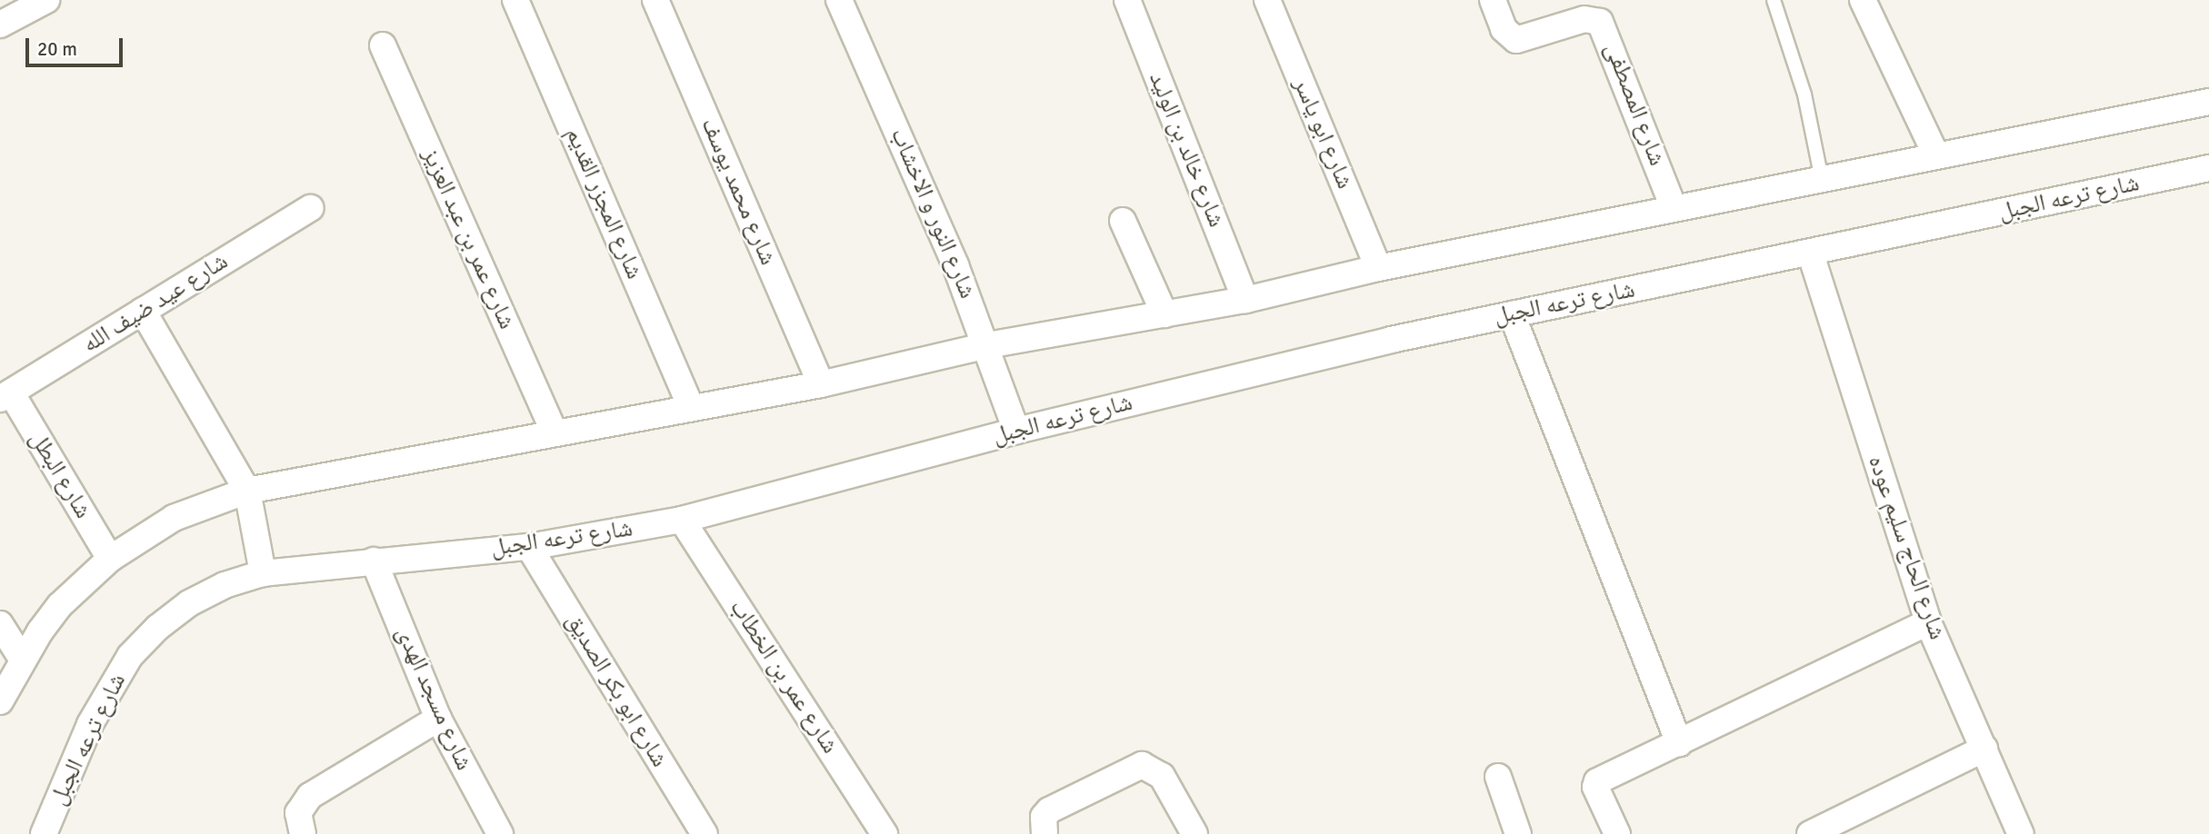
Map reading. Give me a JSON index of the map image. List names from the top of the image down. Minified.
{"streets":{"street":["شارع المصطفى","شارع ابو ياسر","شارع خالد بن الوليد","شارع محمد يوسف","شارع ترعه الجبل","شارع المجزر القديم","شارع النور و الاخشاب","شارع عمر بن عبد العزيز","شارع عيد ضيف الله","شارع البطل","شارع الحاج سليم عوده","شارع عمر بن الخطاب","شارع ابو بكر الصديق","شارع مسجد الهدى"]},"crossings":[["شارع ترعه الجبل","شارع النور و الاخشاب"],["شارع ترعه الجبل","شارع الحاج سليم عوده"],["شارع ترعه الجبل","شارع عمر بن الخطاب"],["شارع ترعه الجبل","شارع ابو بكر الصديق"],["شارع ترعه الجبل","شارع مسجد الهدى"],["شارع عيد ضيف الله","شارع البطل"]],"scale_bar":"20 m"}
